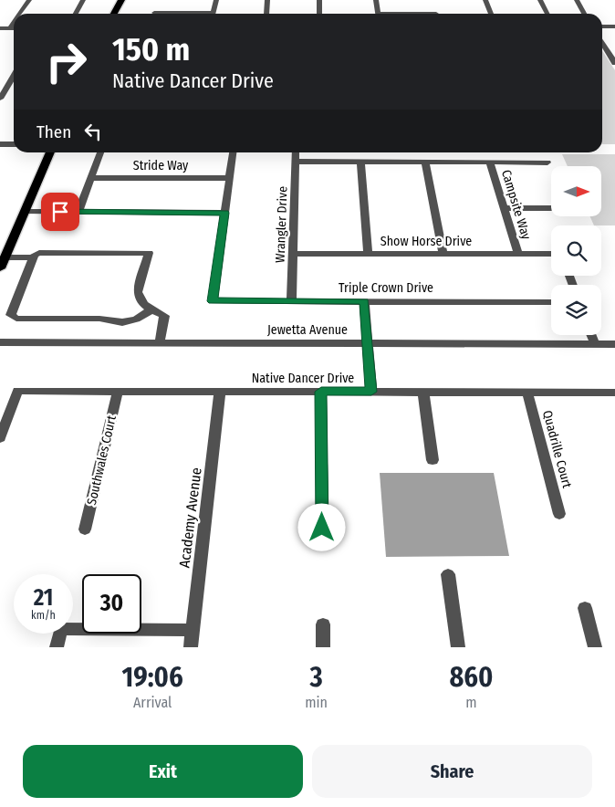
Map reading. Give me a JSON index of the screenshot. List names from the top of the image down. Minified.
{"streets":{"street":["Stride Way","Campsite Way","Wrangler Drive","Show Horse Drive","Triple Crown Drive","Jewetta Avenue","Native Dancer Drive","Quadrille Court","Southwales Court","Academy Avenue"]},"crossings":[["Campsite Way","Show Horse Drive"],["Wrangler Drive","Show Horse Drive"],["Wrangler Drive","Triple Crown Drive"],["Native Dancer Drive","Quadrille Court"],["Native Dancer Drive","Southwales Court"],["Native Dancer Drive","Academy Avenue"]],"north":"right","page":{"turn":["150 m","Native Dancer Drive"],"then":"Then","speed":"21 km/h","limit":"30","eta":["19:06","Arrival","3","min","860","m"],"buttons":["Exit","Share"]}}
